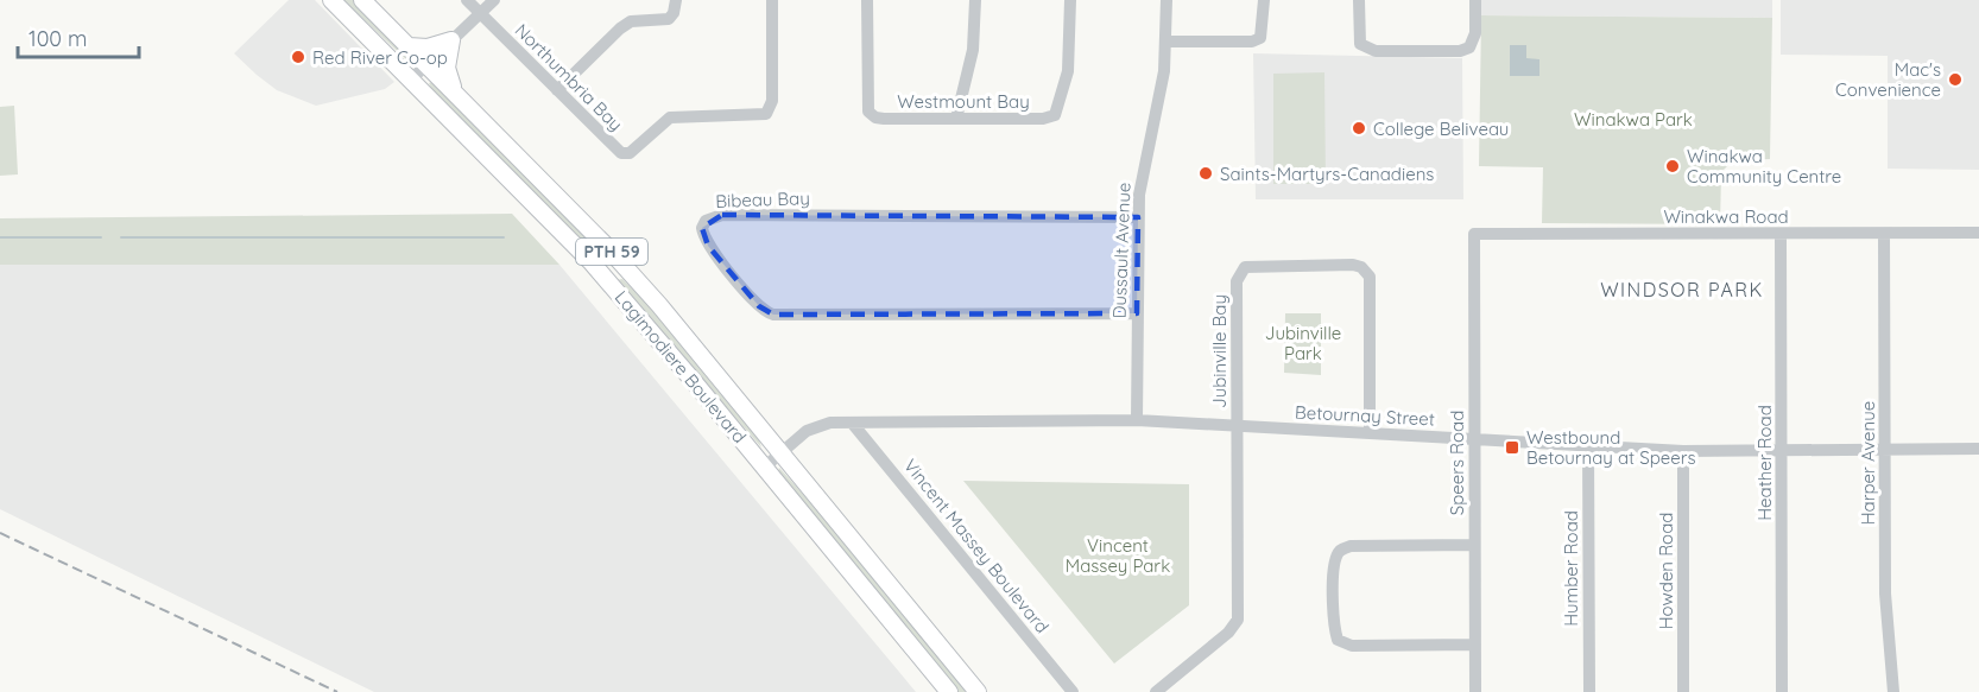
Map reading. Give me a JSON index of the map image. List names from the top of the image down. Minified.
{"streets":{"main road":["PTH 59","Lagimodiere Boulevard"],"street":["Northumbria Bay","Westmount Bay","Bibeau Bay","Winakwa Road","Dussault Avenue","Jubinville Bay","Betournay Street","Speers Road","Heather Road","Harper Avenue","Vincent Massey Boulevard","Humber Road","Howden Road"]},"crossings":[["Bibeau Bay","Dussault Avenue"],["Winakwa Road","Speers Road"],["Winakwa Road","Heather Road"],["Winakwa Road","Harper Avenue"],["Dussault Avenue","Betournay Street"],["Jubinville Bay","Betournay Street"],["Lagimodiere Boulevard","Betournay Street"],["Betournay Street","Speers Road"],["Betournay Street","Heather Road"],["Betournay Street","Harper Avenue"],["Betournay Street","Vincent Massey Boulevard"],["Betournay Street","Humber Road"],["Betournay Street","Howden Road"]],"districts":["WINDSOR PARK"],"parks":["Winakwa Park","Jubinville Park","Vincent Massey Park"],"places":{"other":["Red River Co-op","Mac's Convenience","College Beliveau","Winakwa Community Centre","Saints-Martyrs-Canadiens"],"transit":["Westbound Betournay at Speers"]},"scale_bar":"100 m"}
